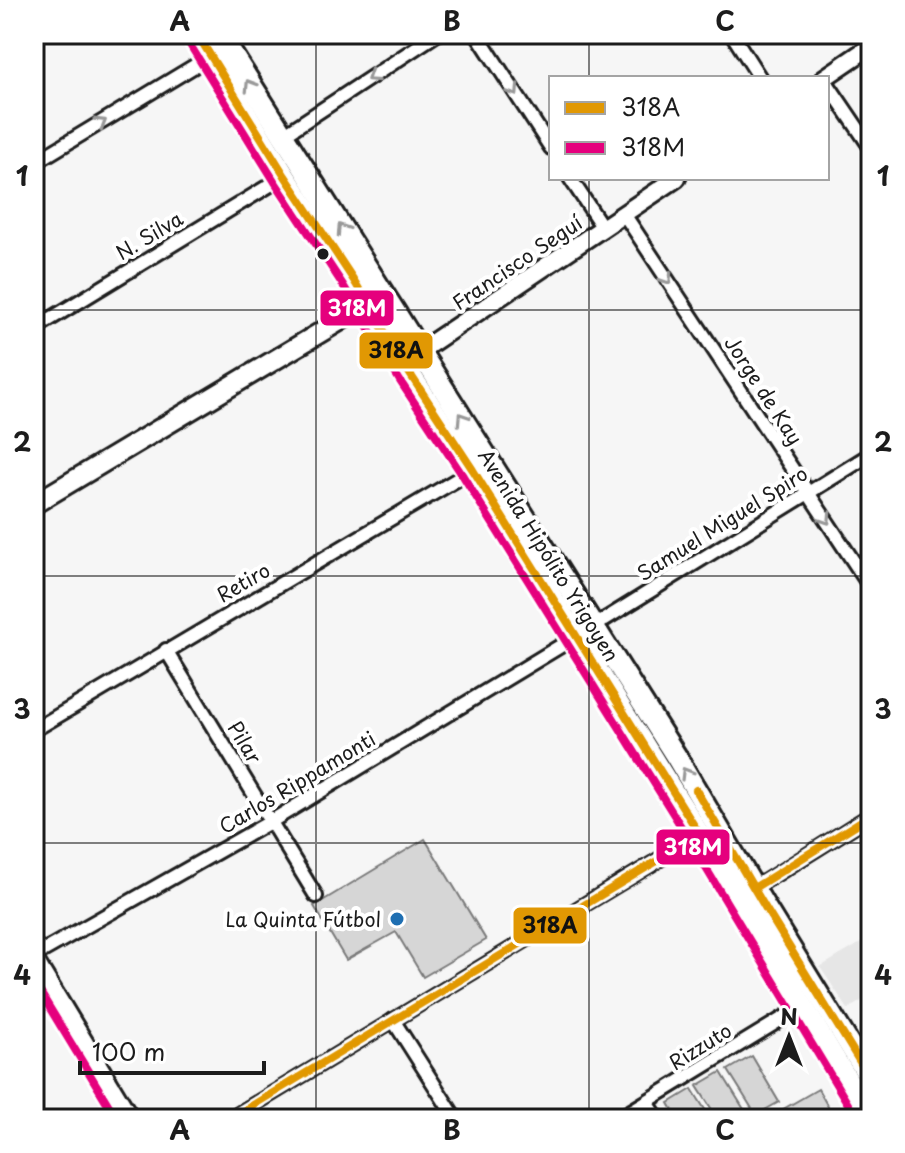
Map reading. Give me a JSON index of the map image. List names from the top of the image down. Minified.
{"streets":{"main road":["Avenida Hipólito Yrigoyen"],"street":["N. Silva","Francisco Seguí","Jorge de Kay","Samuel Miguel Spiro","Retiro","Pilar","Carlos Rippamonti","Rizzuto"]},"crossings":[["N. Silva","Avenida Hipólito Yrigoyen"],["Francisco Seguí","Jorge de Kay"],["Francisco Seguí","Avenida Hipólito Yrigoyen"],["Jorge de Kay","Samuel Miguel Spiro"],["Samuel Miguel Spiro","Avenida Hipólito Yrigoyen"],["Samuel Miguel Spiro","Carlos Rippamonti"],["Avenida Hipólito Yrigoyen","Retiro"],["Avenida Hipólito Yrigoyen","Carlos Rippamonti"],["Avenida Hipólito Yrigoyen","Rizzuto"],["Retiro","Pilar"],["Pilar","Carlos Rippamonti"]],"one_way":["Jorge de Kay"],"places":["La Quinta Fútbol"],"lines":["transit line 318A","transit line 318M"],"legend":["318A","318M"],"scale_bar":"100 m","north":"top","grid":{"columns":["A","B","C"],"rows":["1","2","3","4"]}}
